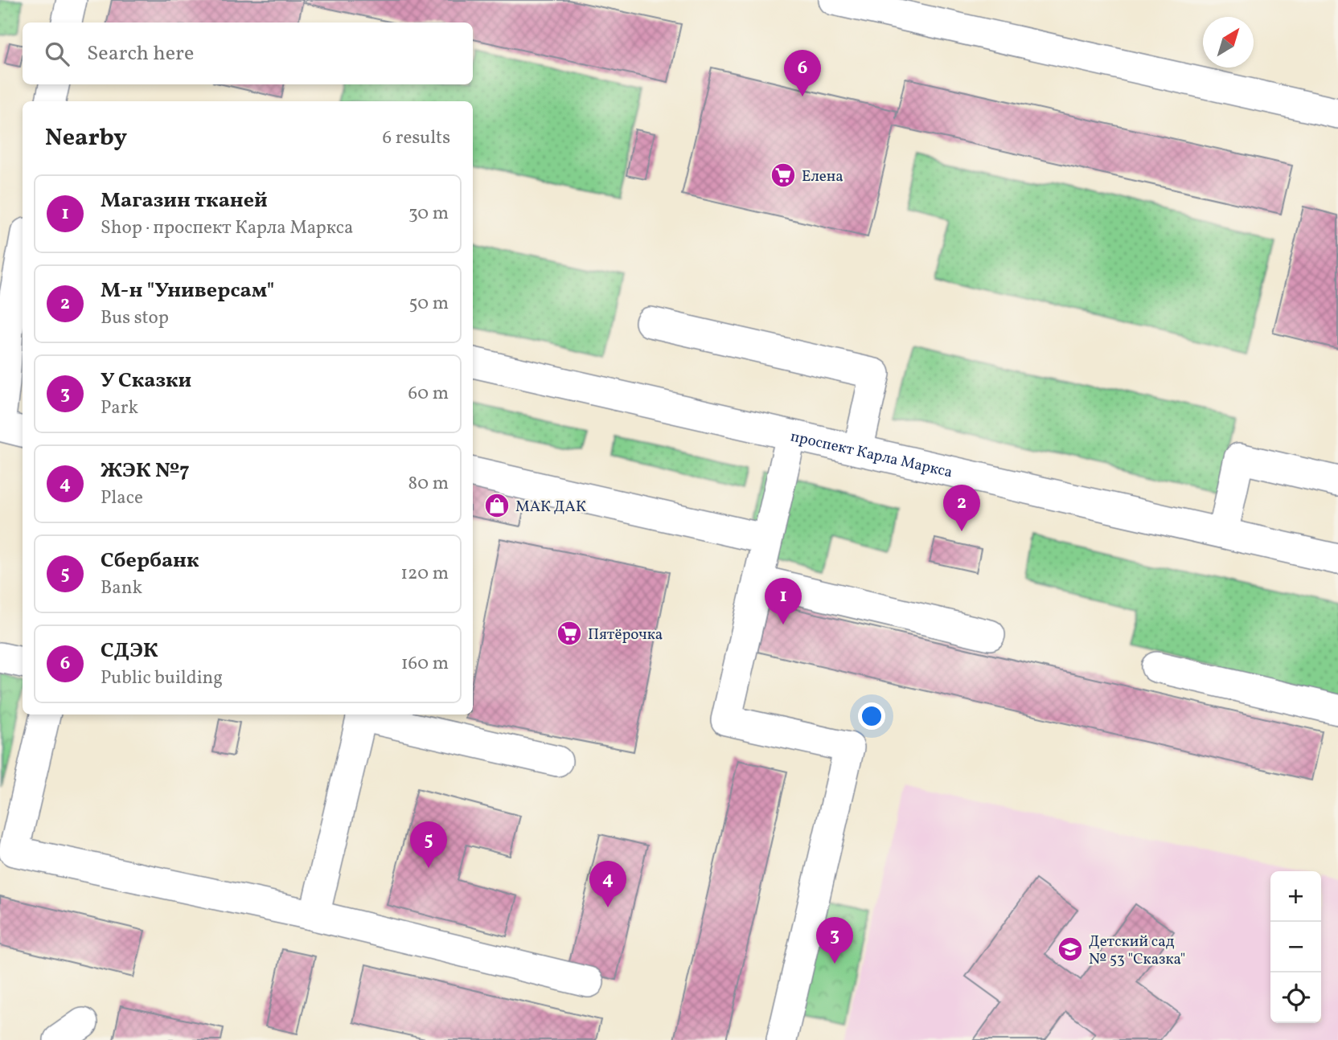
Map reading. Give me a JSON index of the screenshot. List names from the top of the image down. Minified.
{"streets":{"street":["проспект Карла Маркса"]},"places":{"supermarket":["Елена","Пятёрочка"],"shop":["МАК ДАК"],"school or university":["Детский сад № 53 \"Сказка\""]},"north":"top right","page":{"search":"Search here","pins":["6","2","1","5","4","3"],"heading":["Nearby","6 results"],"list":[{"mark":"1","name":"Магазин тканей","note":"Shop · проспект Карла Маркса","value":"30 m"},{"mark":"2","name":"М-н \"Универсам\"","note":"Bus stop","value":"50 m"},{"mark":"3","name":"У Сказки","note":"Park","value":"60 m"},{"mark":"4","name":"ЖЭК №7","note":"Place","value":"80 m"},{"mark":"5","name":"Сбербанк","note":"Bank","value":"120 m"},{"mark":"6","name":"СДЭК","note":"Public building","value":"160 m"}],"map_buttons":["+","−"]}}
